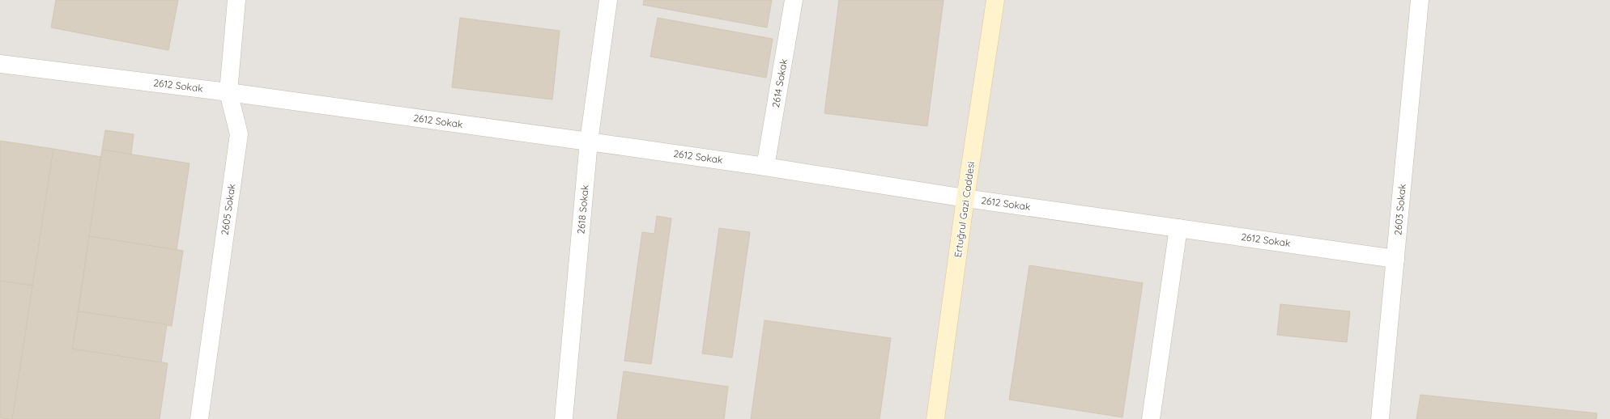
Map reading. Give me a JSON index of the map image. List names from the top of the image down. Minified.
{"streets":{"main road":["Ertuğrul Gazi Caddesi"],"street":["2614 Sokak","2612 Sokak","2605 Sokak","2618 Sokak","2603 Sokak"]},"crossings":[["2614 Sokak","2612 Sokak"],["2612 Sokak","2605 Sokak"],["2612 Sokak","2618 Sokak"],["2612 Sokak","Ertuğrul Gazi Caddesi"],["2612 Sokak","2603 Sokak"]]}
